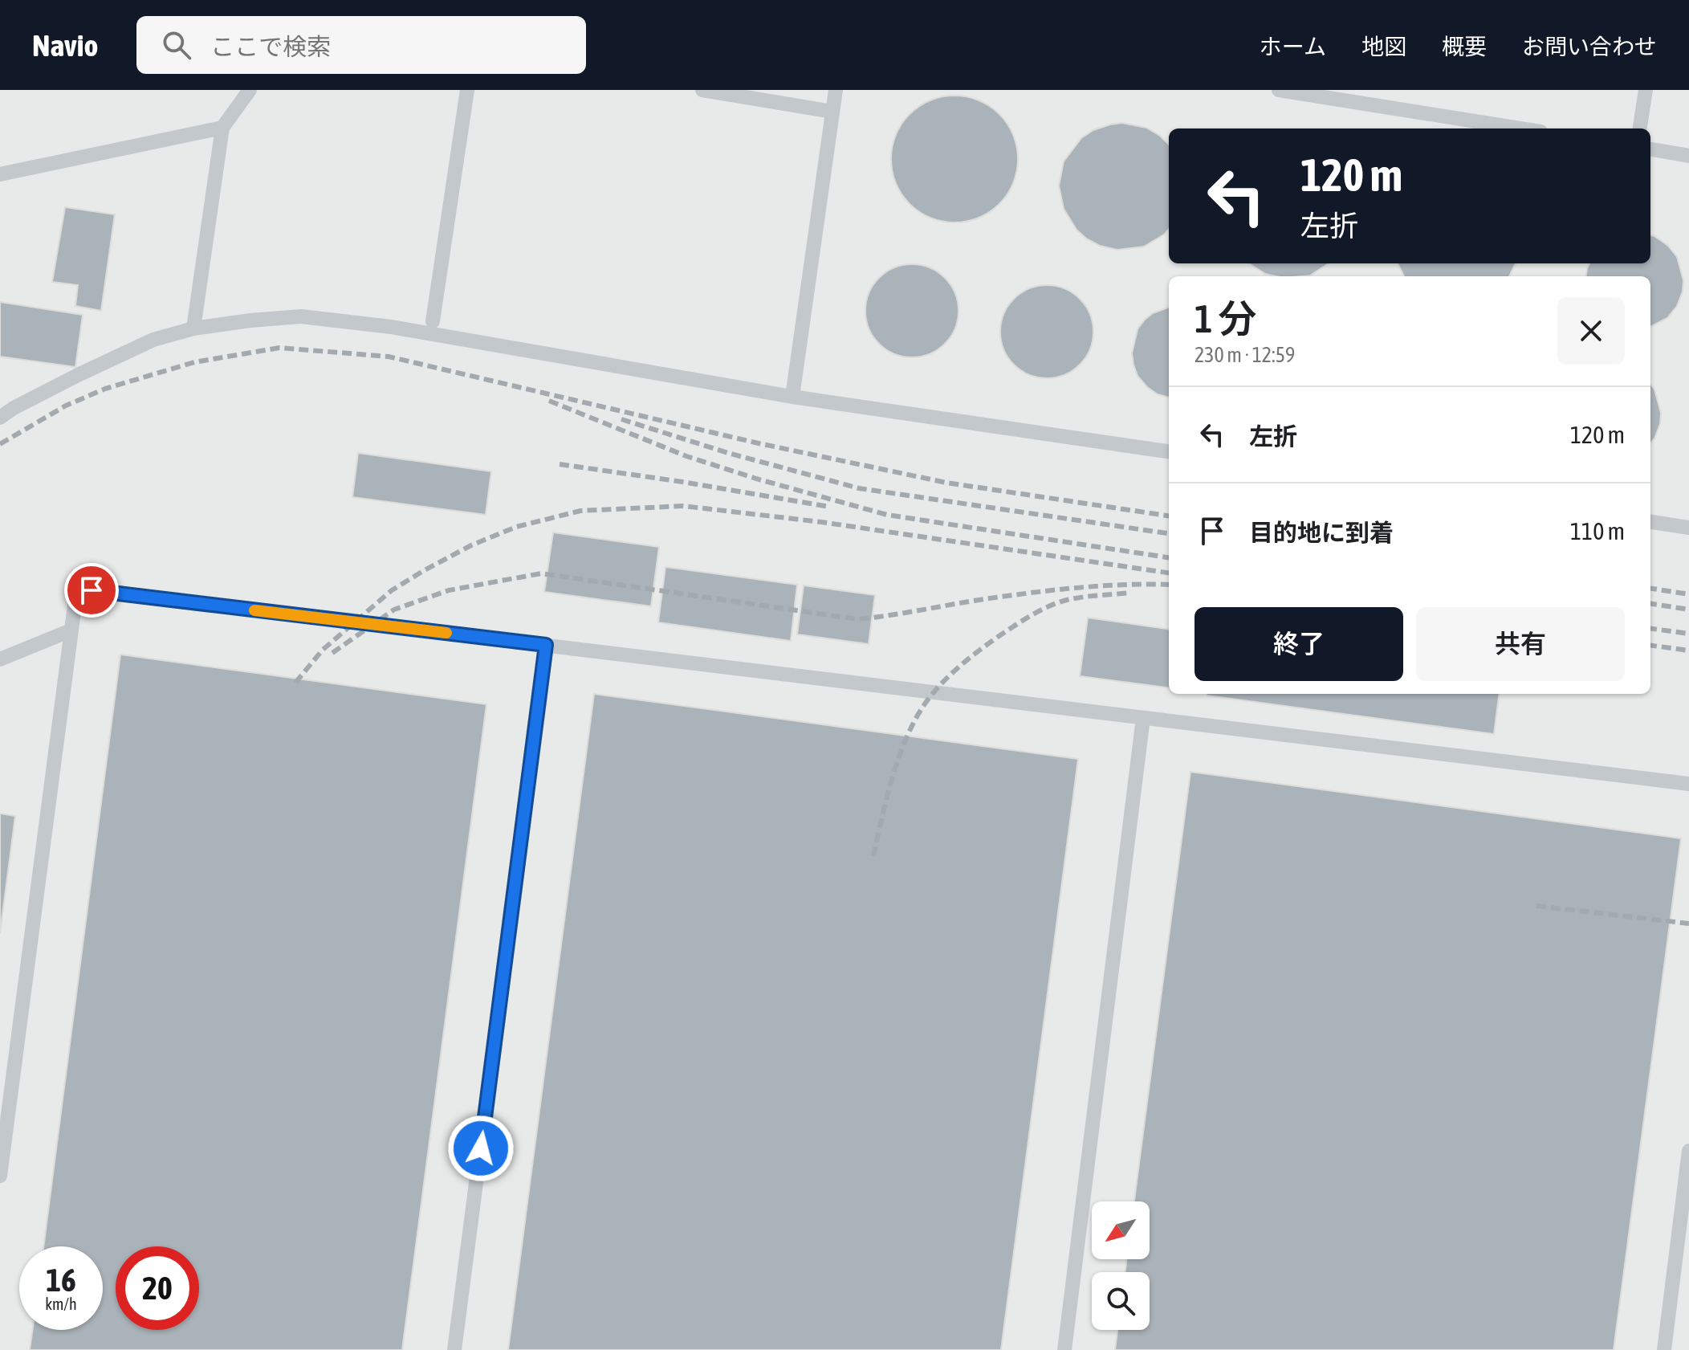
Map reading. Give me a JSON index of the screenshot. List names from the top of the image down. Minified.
{"north":"bottom left","page":{"header":"Navio","search":"ここで検索","nav":["ホーム","地図","概要","お問い合わせ"],"turn":["120 m","左折"],"heading":["1 分","230 m · 12:59"],"list":[{"name":"左折","value":"120 m"},{"name":"目的地に到着","value":"110 m"}],"buttons":["終了","共有"],"speed":"16 km/h","limit":"20"}}
